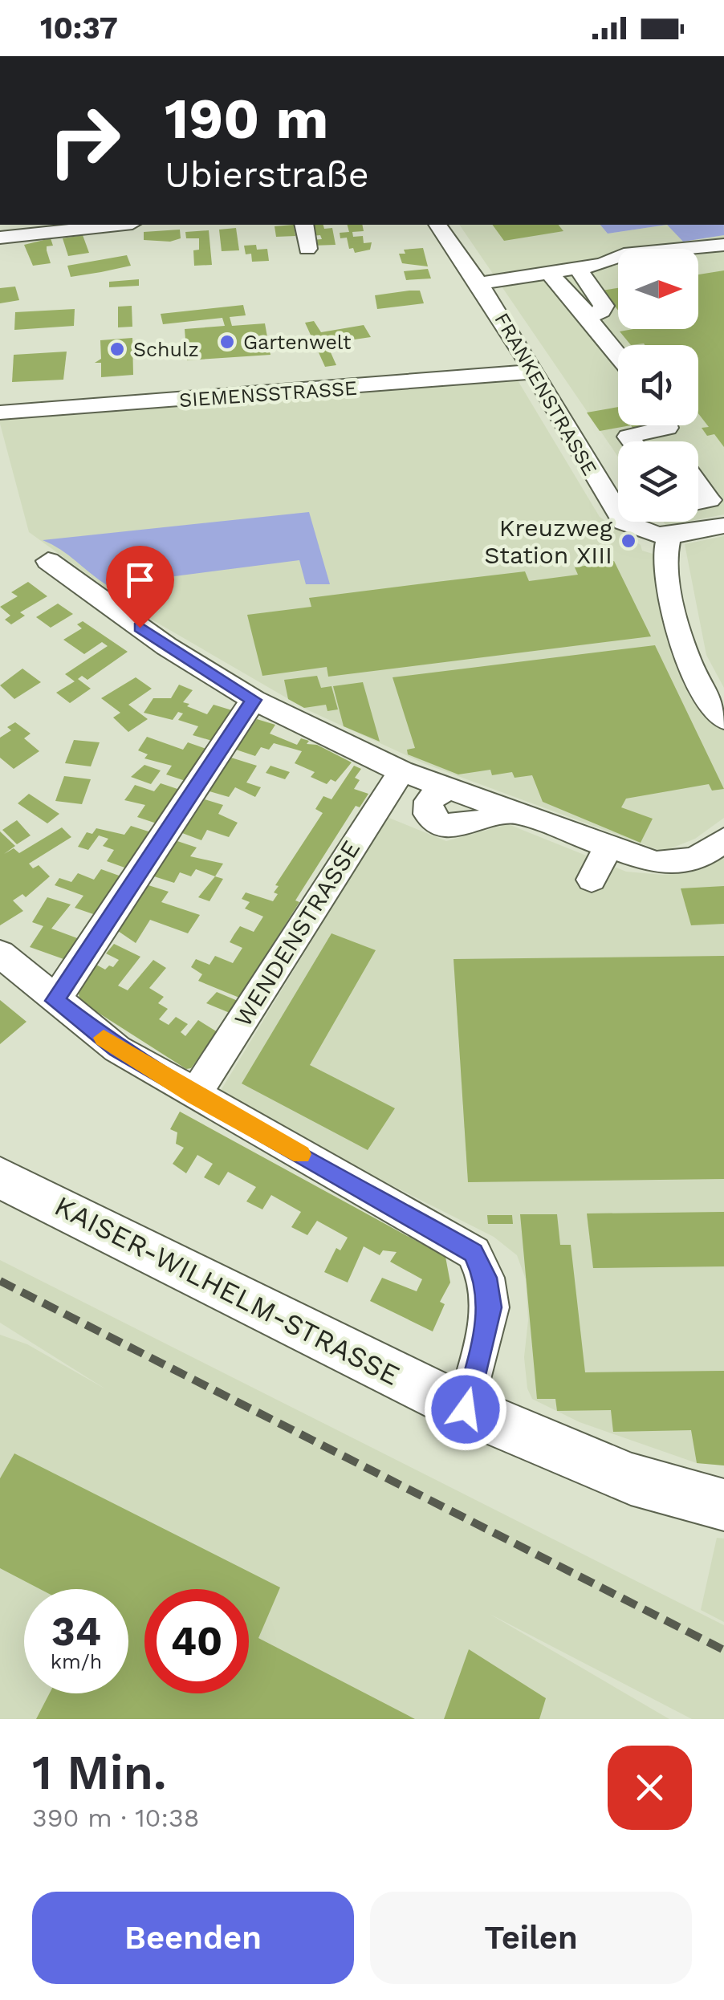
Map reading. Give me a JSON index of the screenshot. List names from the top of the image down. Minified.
{"streets":{"main road":["KAISER-WILHELM-STRASSE"],"street":["SIEMENSSTRASSE","FRANKENSTRASSE","WENDENSTRASSE"]},"crossings":[["SIEMENSSTRASSE","FRANKENSTRASSE"]],"places":["Gartenwelt","Schulz","Kreuzweg Station XIII"],"north":"right","page":{"status":"10:37","turn":["190 m","Ubierstraße"],"speed":"34 km/h","limit":"40","heading":["1 Min.","390 m · 10:38"],"buttons":["Beenden","Teilen"]}}
